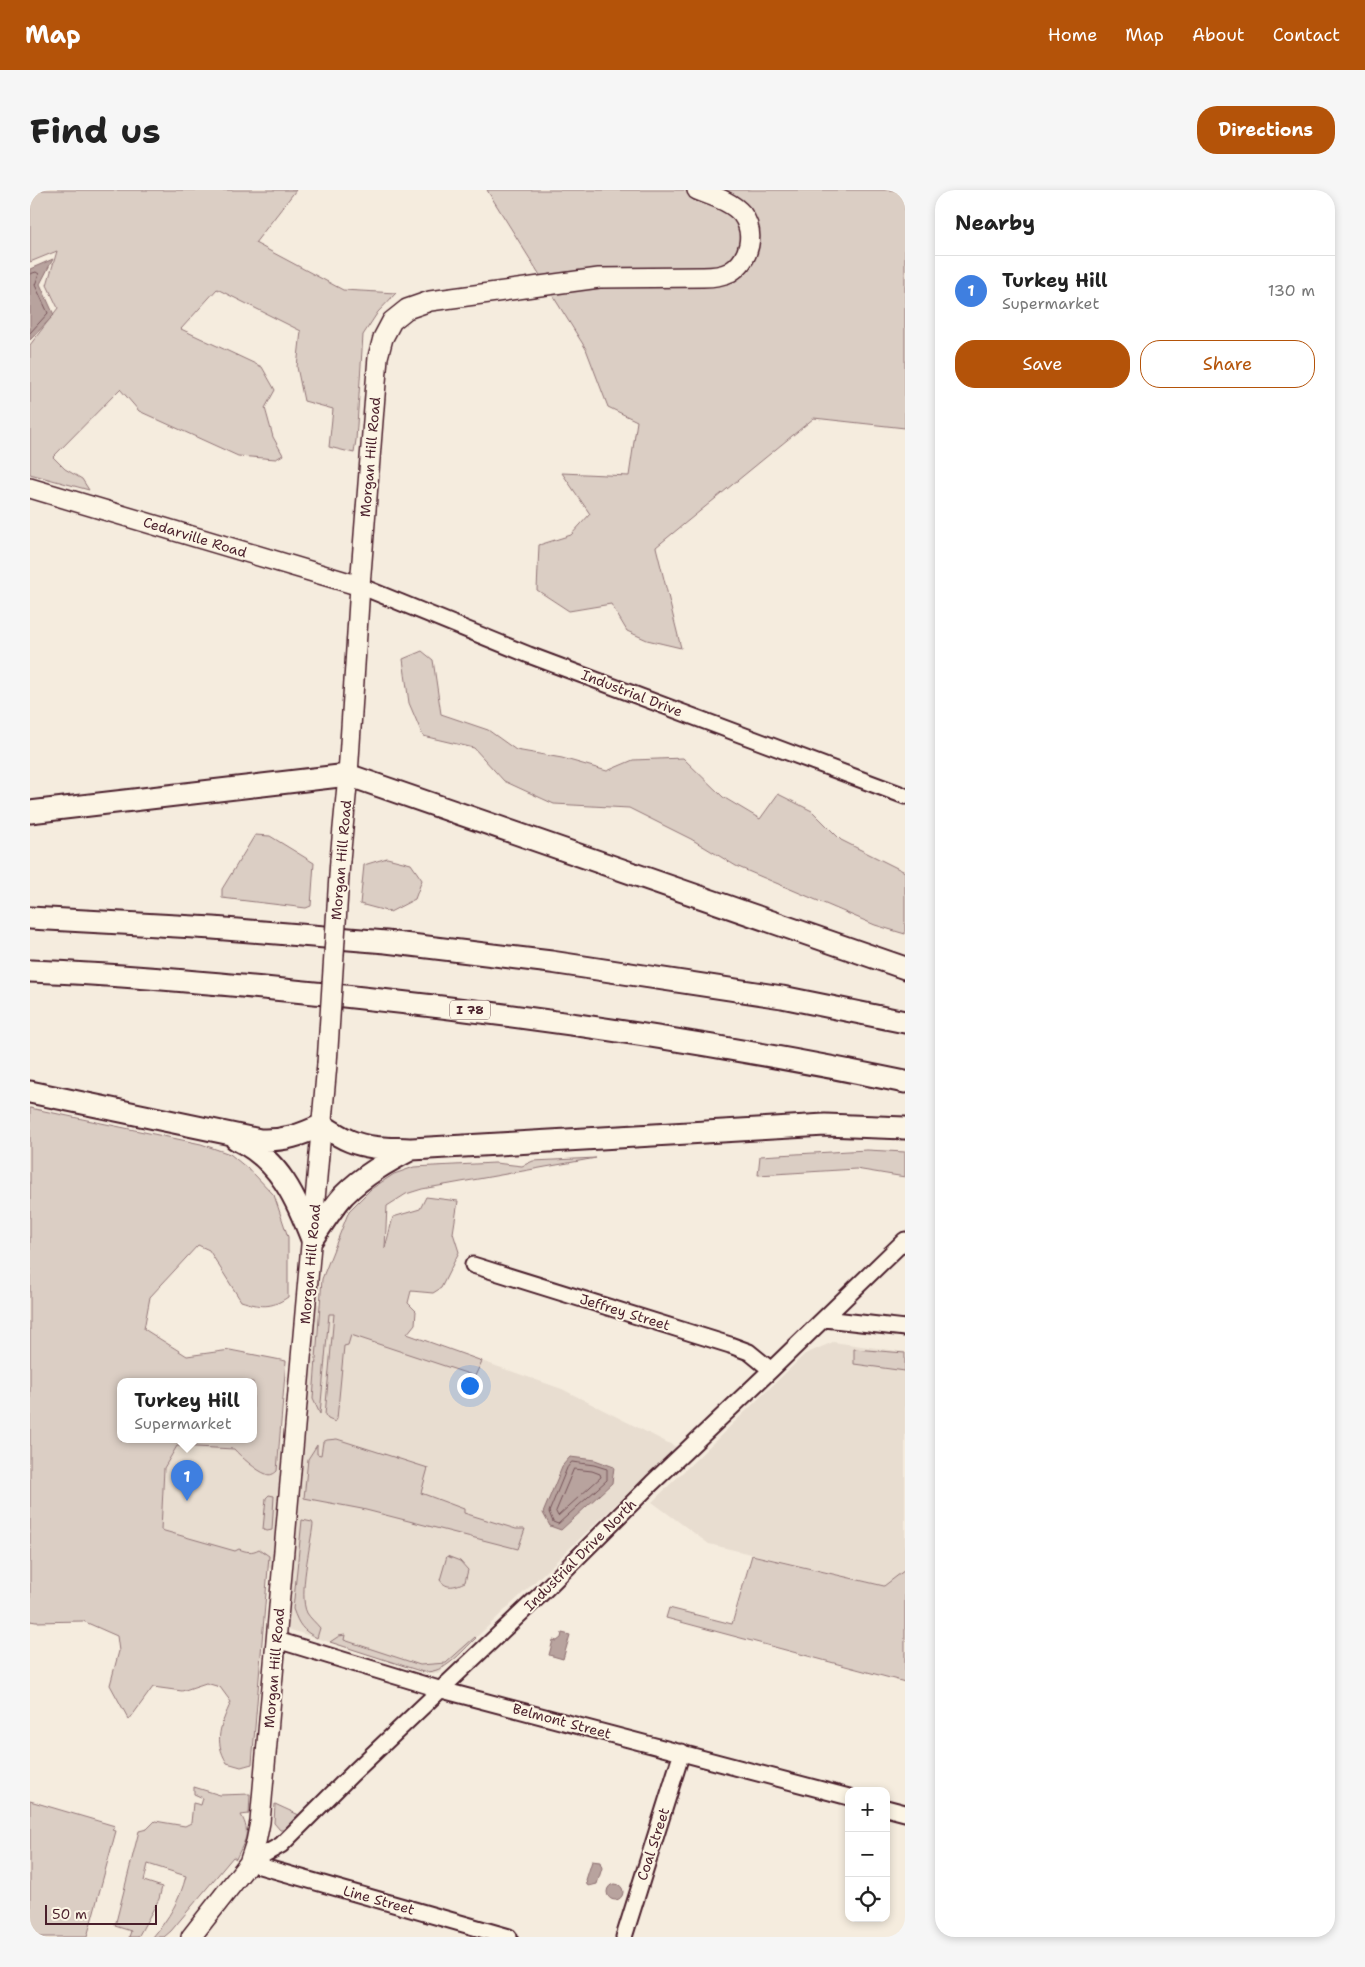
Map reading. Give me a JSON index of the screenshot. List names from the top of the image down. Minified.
{"streets":{"highway":["I 78"],"main road":["Morgan Hill Road","Cedarville Road"],"street":["Industrial Drive","Jeffrey Street","Industrial Drive North","Belmont Street","Coal Street","Line Street"]},"crossings":[["Morgan Hill Road","Cedarville Road"],["Morgan Hill Road","Industrial Drive"],["Morgan Hill Road","Industrial Drive North"],["Morgan Hill Road","Belmont Street"],["Morgan Hill Road","Line Street"],["Cedarville Road","Industrial Drive"],["Jeffrey Street","Industrial Drive North"],["Industrial Drive North","Belmont Street"],["Industrial Drive North","Line Street"],["Belmont Street","Coal Street"]],"scale_bar":"50 m","page":{"header":"Map","nav":["Home","Map","About","Contact"],"buttons":["Directions",["Save","Share"]],"title":"Find us","heading":"Nearby","list":[{"mark":"1","name":"Turkey Hill","note":"Supermarket","value":"130 m"}],"popup":["Turkey Hill","Supermarket"],"pins":"1","map_buttons":["+","−"],"scale":"50 m"}}
